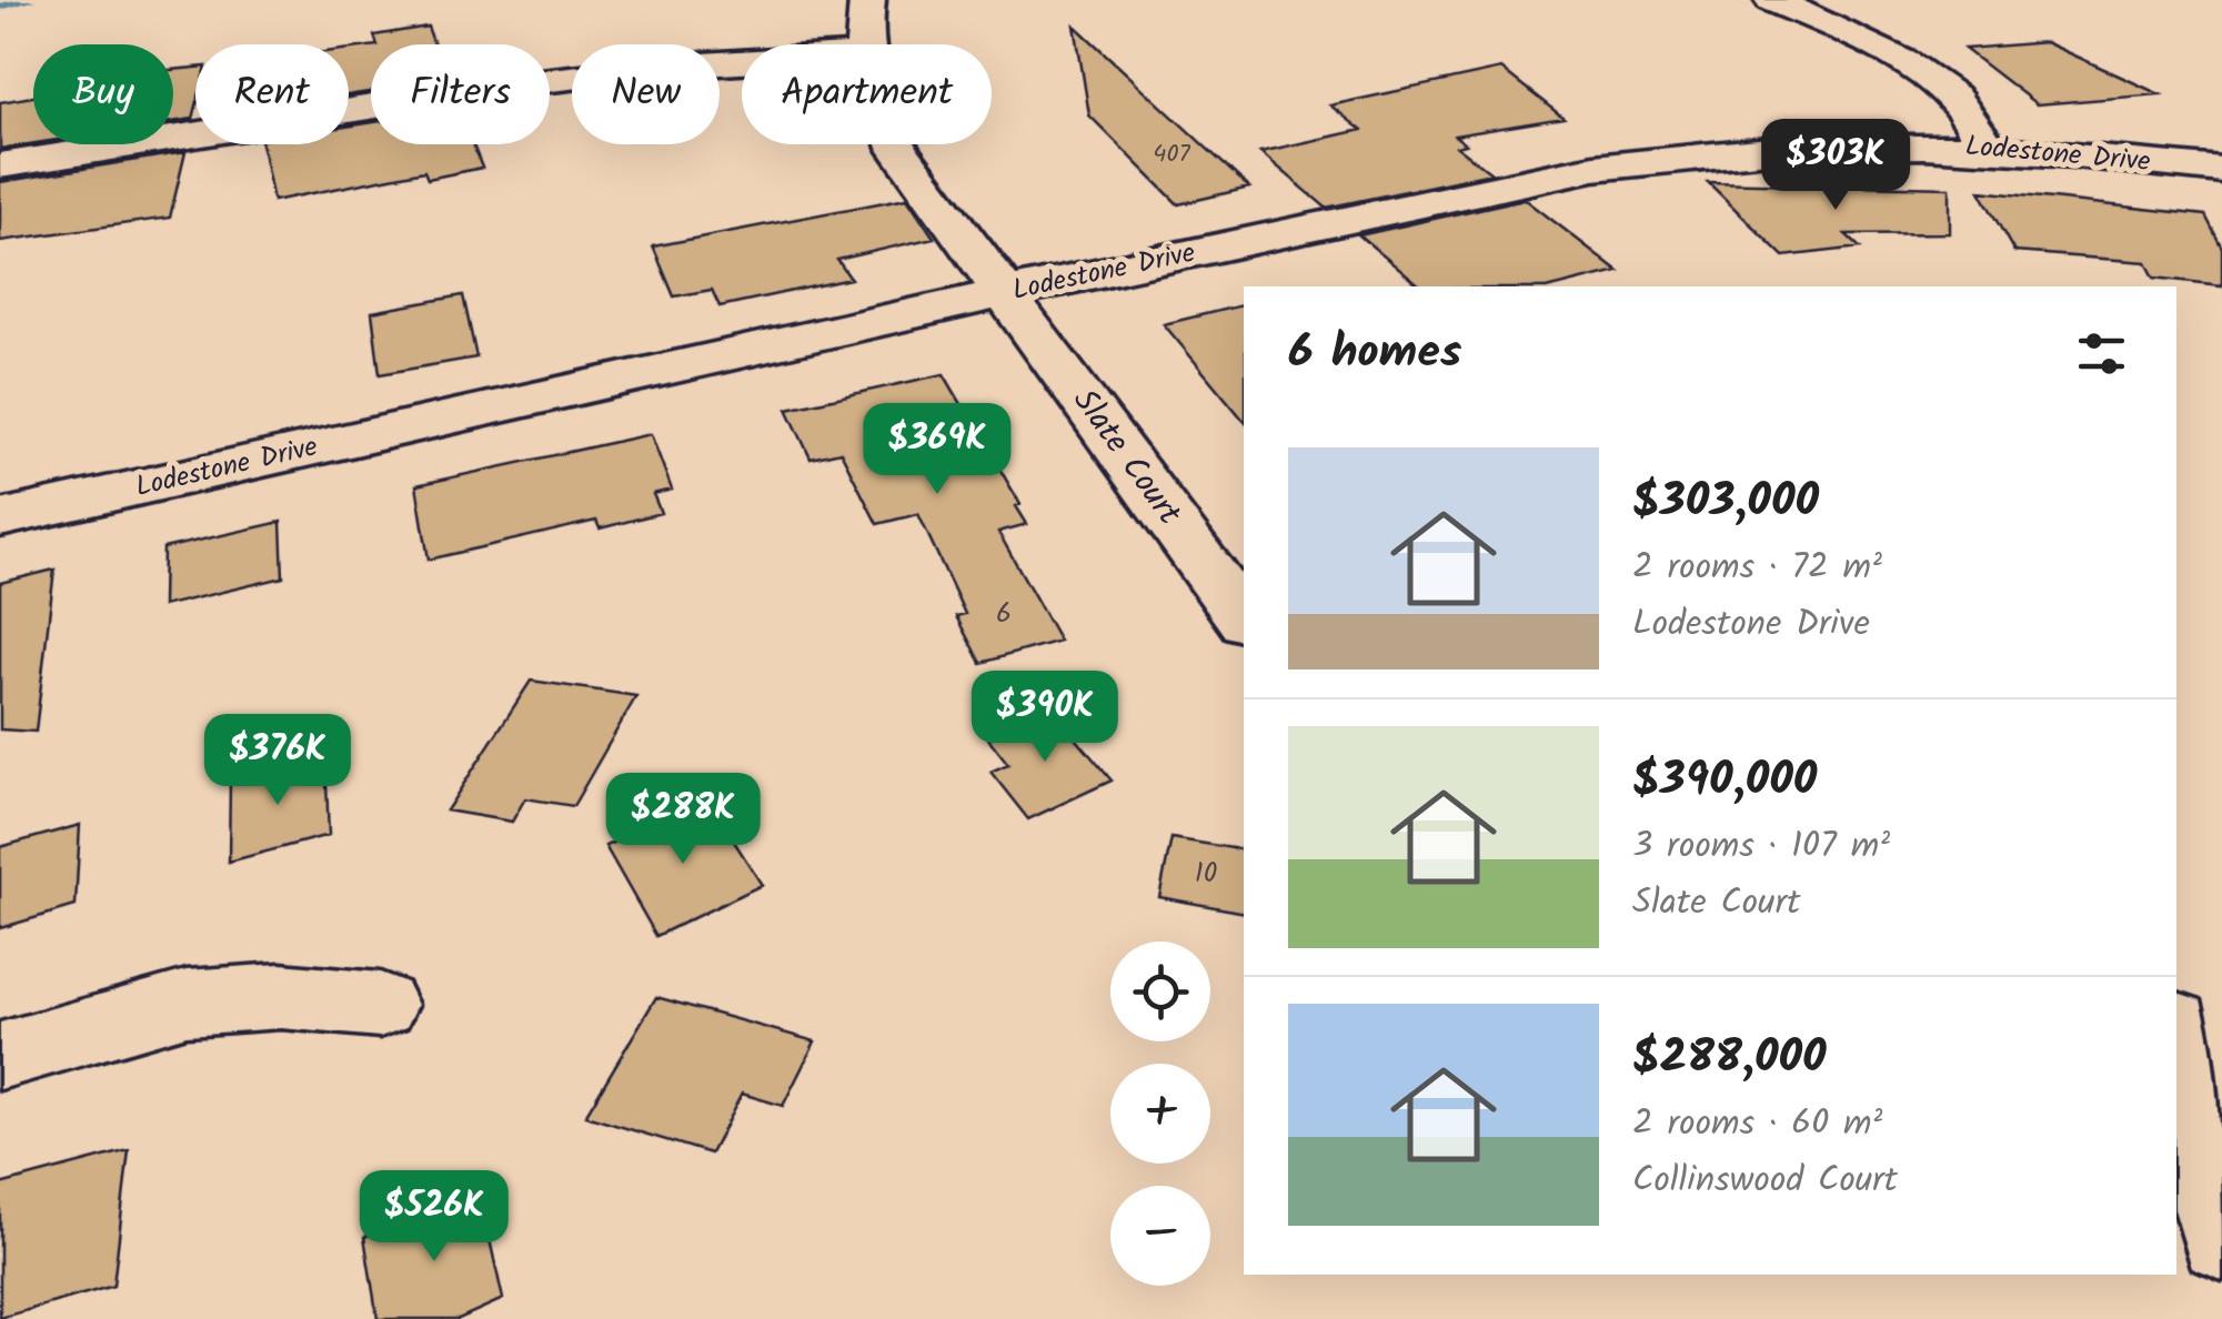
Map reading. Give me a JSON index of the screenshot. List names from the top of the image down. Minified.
{"streets":{"street":["Lodestone Drive","Slate Court"]},"crossings":[["Lodestone Drive","Slate Court"]],"house_numbers":["407","6","10"],"page":{"chip":["Buy","Rent","Filters","New","Apartment"],"price":["$303K","$369K","$390K","$376K","$288K","$526K"],"heading":"6 homes","list":[{"name":"$303,000","note":"2 rooms · 72 m² · Lodestone Drive"},{"name":"$390,000","note":"3 rooms · 107 m² · Slate Court"},{"name":"$288,000","note":"2 rooms · 60 m² · Collinswood Court"}],"map_buttons":["+","−"]}}
